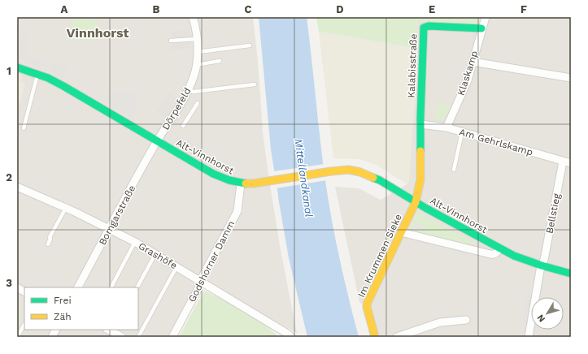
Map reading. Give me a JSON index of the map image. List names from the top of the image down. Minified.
{"streets":{"street":["Kalabisstraße","Klaskamp","Dörpefeld","Am Gehrlskamp","Alt-Vinnhorst","Bellstieg","Bomgarstraße","Grashöfe","Im Krummen Sieke","Godshorner Damm"]},"crossings":[["Kalabisstraße","Klaskamp"],["Kalabisstraße","Am Gehrlskamp"],["Kalabisstraße","Im Krummen Sieke"],["Klaskamp","Am Gehrlskamp"],["Dörpefeld","Alt-Vinnhorst"],["Dörpefeld","Bomgarstraße"],["Am Gehrlskamp","Bellstieg"],["Am Gehrlskamp","Im Krummen Sieke"],["Alt-Vinnhorst","Bellstieg"],["Alt-Vinnhorst","Bomgarstraße"],["Alt-Vinnhorst","Im Krummen Sieke"],["Alt-Vinnhorst","Godshorner Damm"],["Bomgarstraße","Grashöfe"],["Grashöfe","Godshorner Damm"]],"districts":["Vinnhorst"],"water":["Mittellandkanal"],"legend":["Frei","Zäh"],"north":"bottom left","grid":{"columns":["A","B","C","D","E","F"],"rows":["1","2","3"]}}
